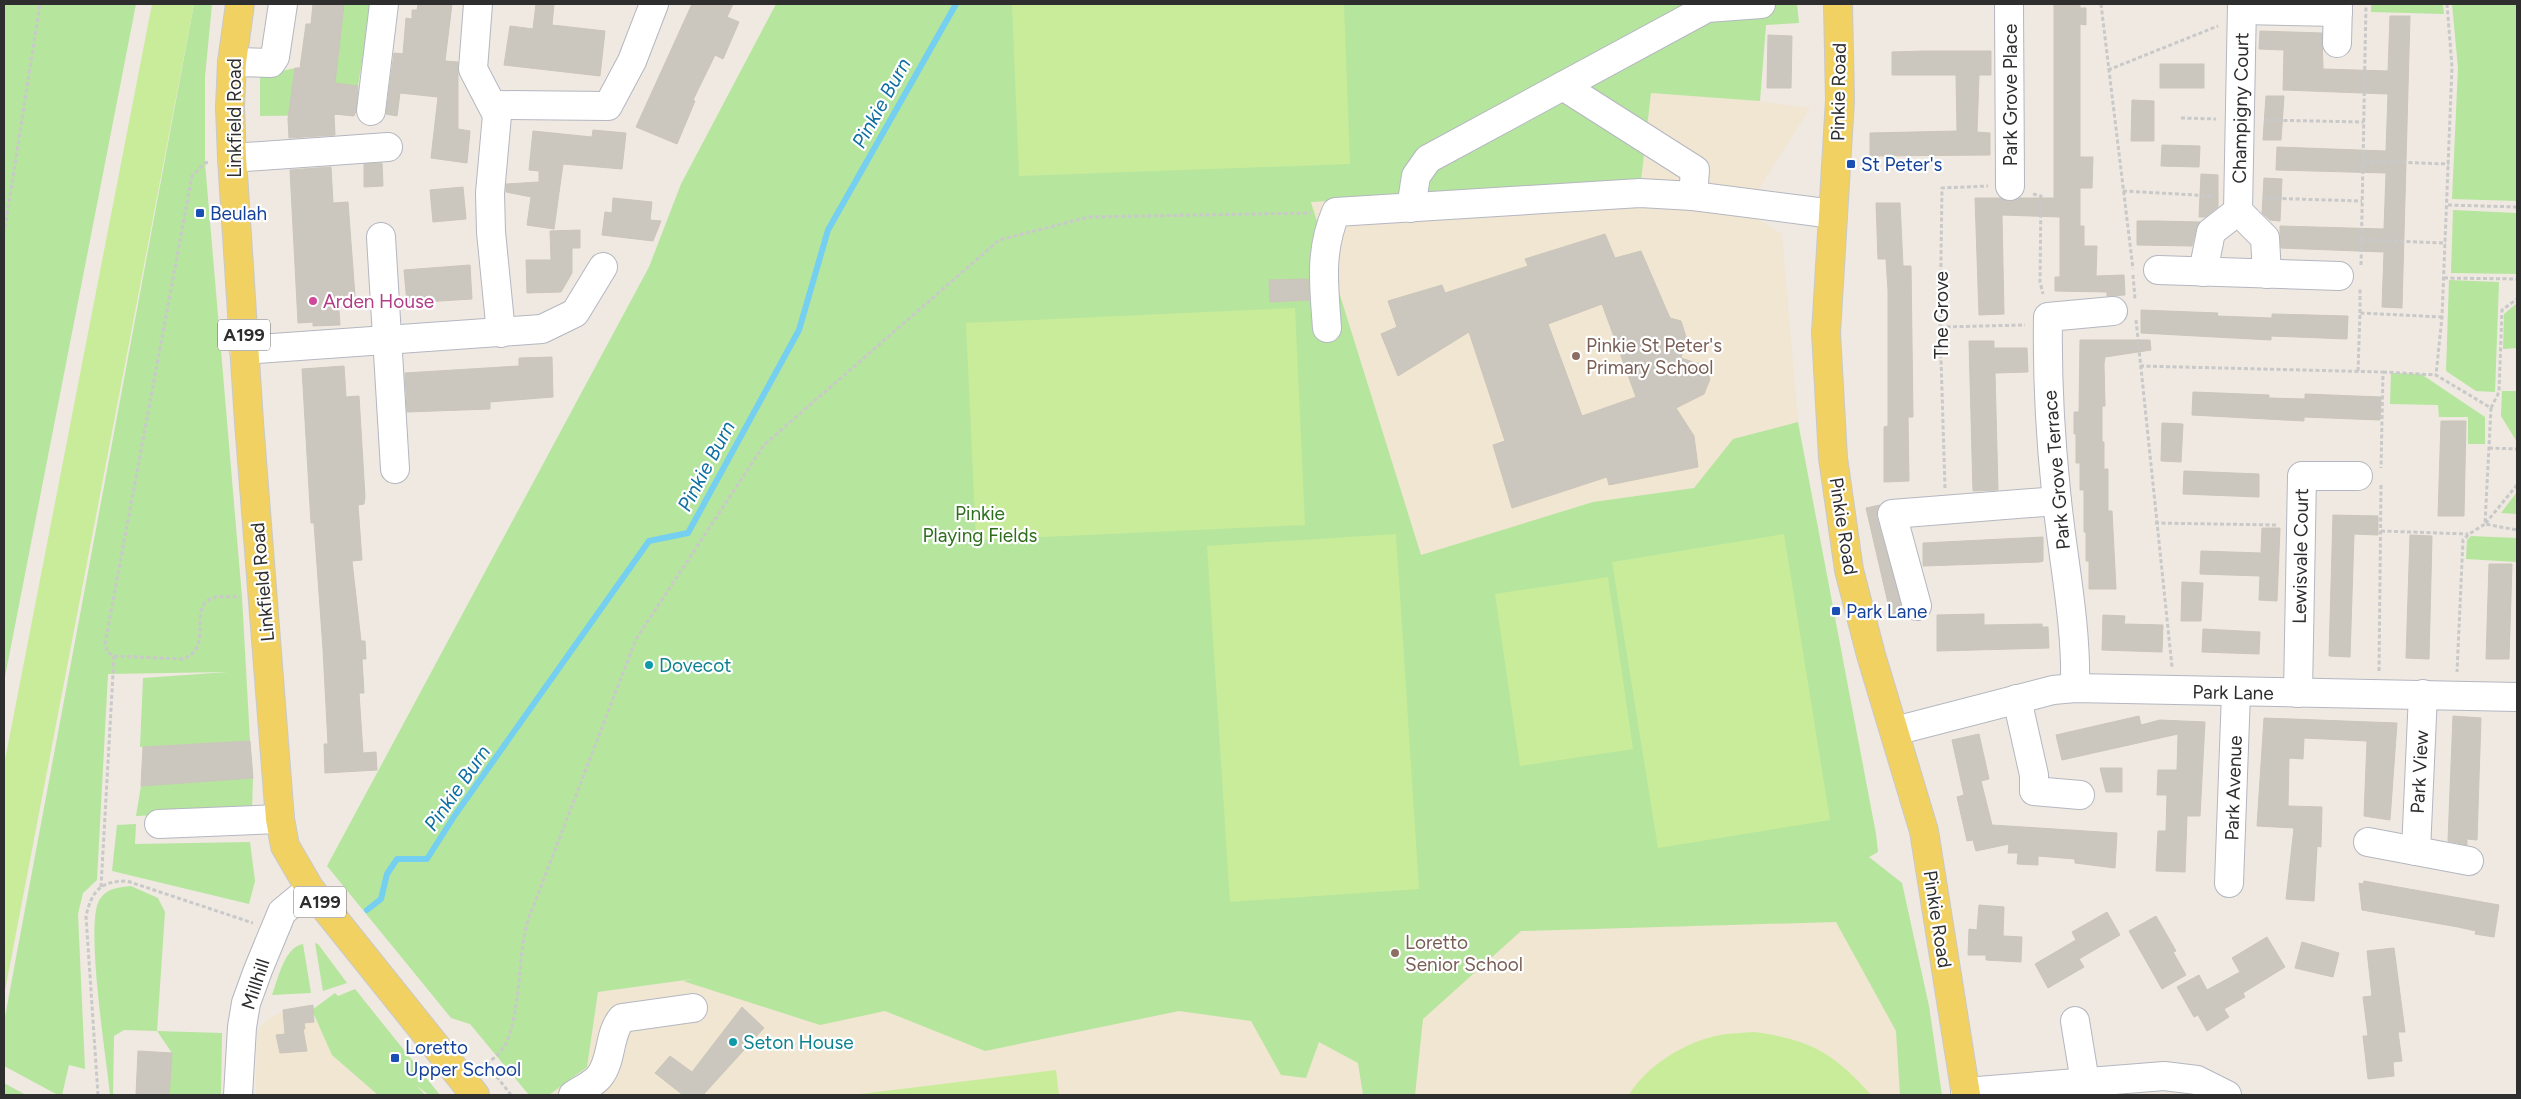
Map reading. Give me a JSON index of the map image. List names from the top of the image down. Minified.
{"streets":{"main road":["Pinkie Road","Linkfield Road","A199"],"street":["Park Grove Place","Champigny Court","Park Grove Terrace","Lewisvale Court","Park Lane","Park View","Park Avenue","Millhill"],"path":["The Grove"]},"crossings":[["Pinkie Road","Park Lane"],["Park Grove Place","The Grove"],["Linkfield Road","Millhill"],["Park Grove Terrace","Park Lane"],["Lewisvale Court","Park Lane"],["Park Lane","Park View"],["Park Lane","Park Avenue"]],"water":["Pinkie Burn"],"parks":["Pinkie Playing Fields"],"places":{"transit":["St Peter's","Beulah","Park Lane","Loretto Upper School"],"other":["Arden House","Pinkie St Peter's Primary School","Dovecot","Loretto Senior School","Seton House"]}}
